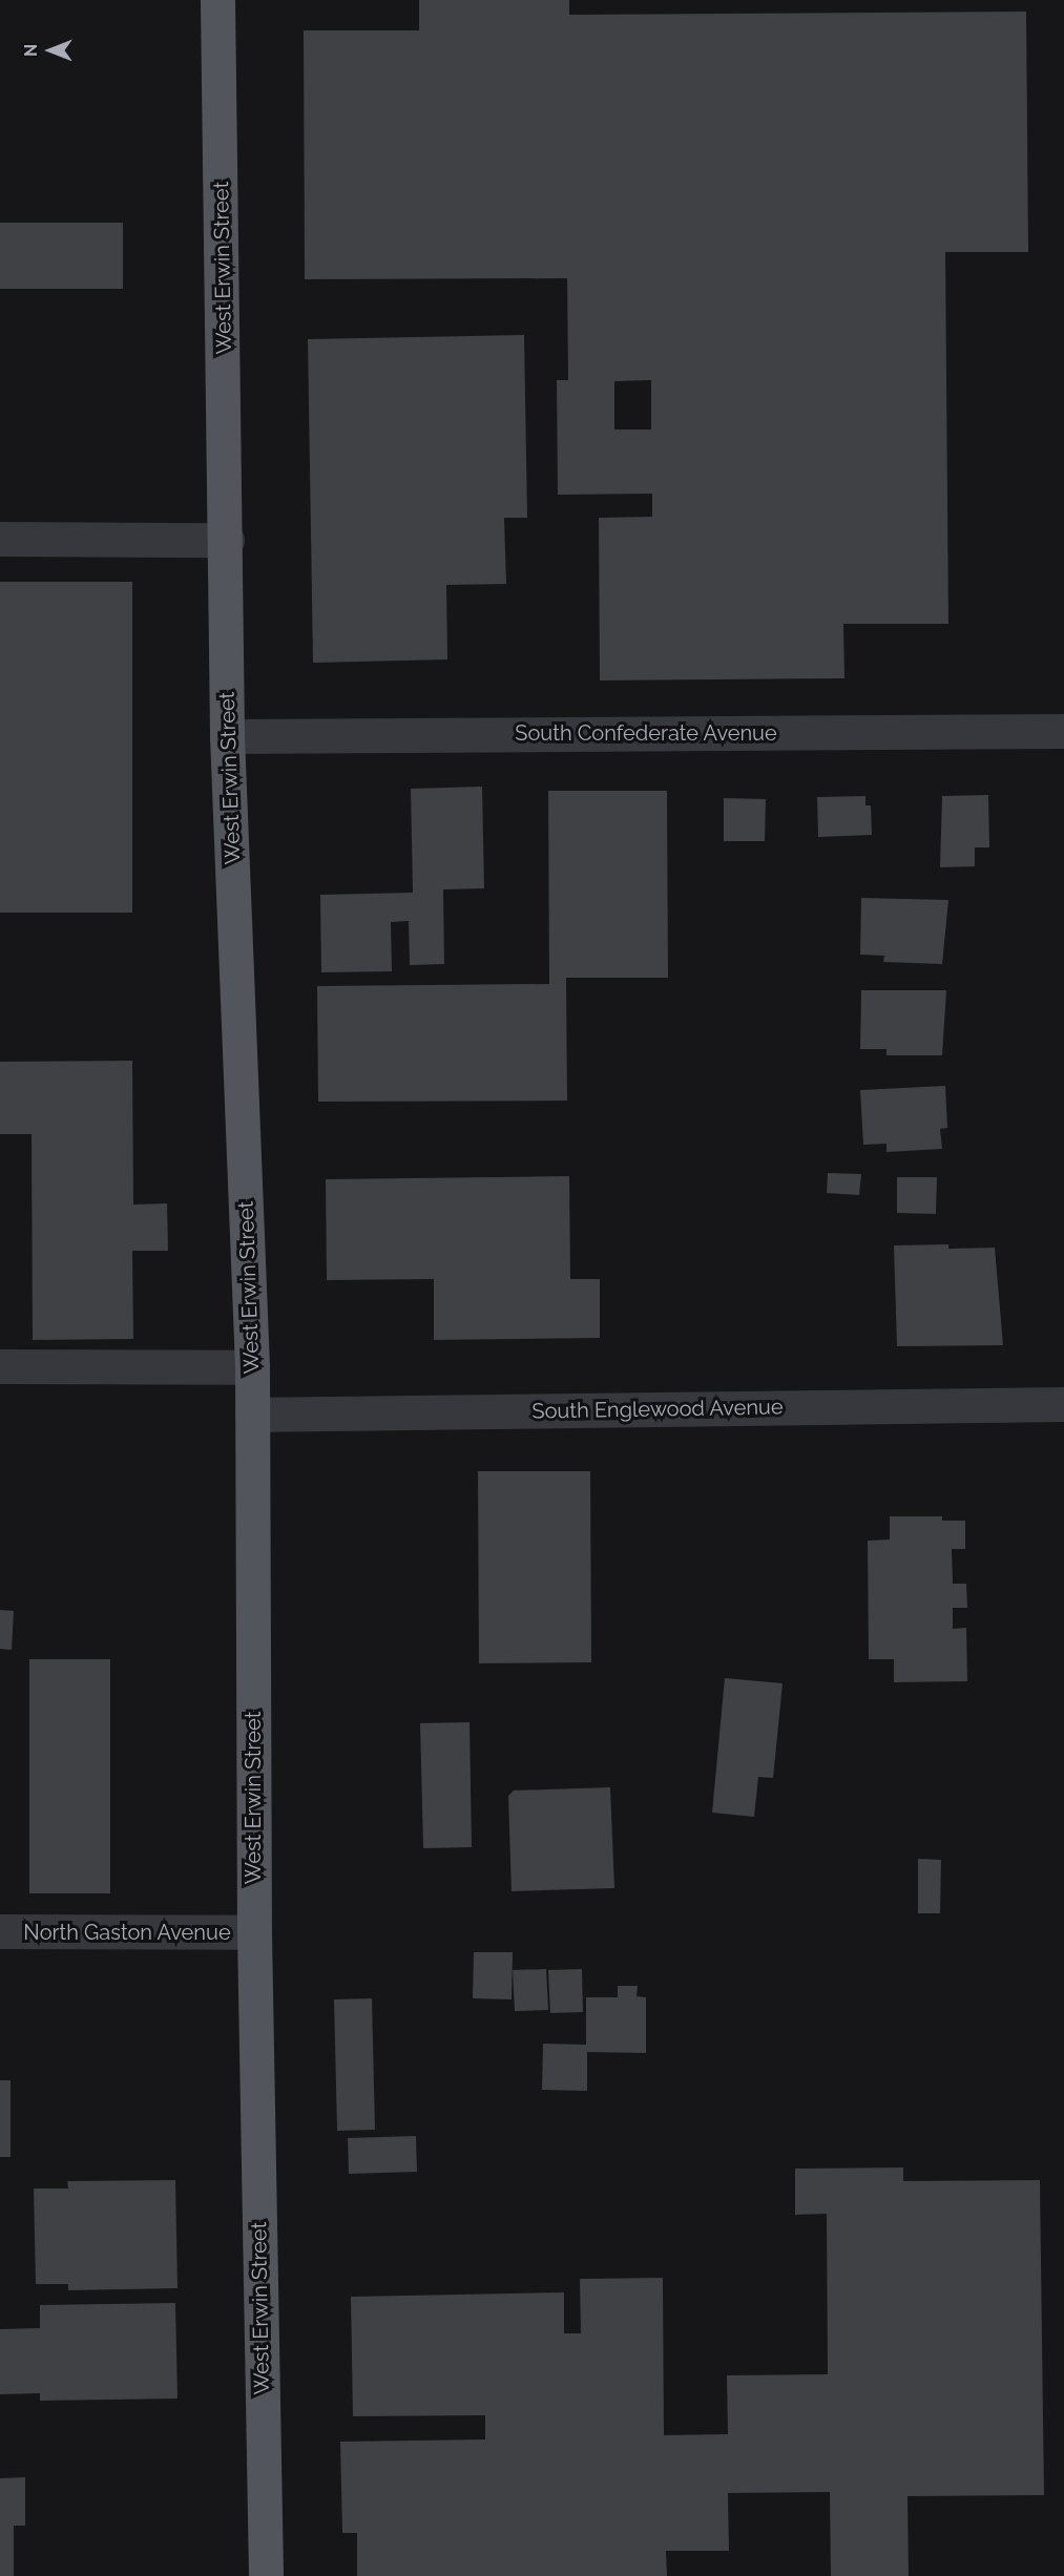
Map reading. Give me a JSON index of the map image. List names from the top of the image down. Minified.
{"streets":{"main road":["West Erwin Street"],"street":["South Confederate Avenue","South Englewood Avenue","North Gaston Avenue"]},"crossings":[["West Erwin Street","South Confederate Avenue"],["West Erwin Street","South Englewood Avenue"],["West Erwin Street","North Gaston Avenue"]],"north":"left"}
